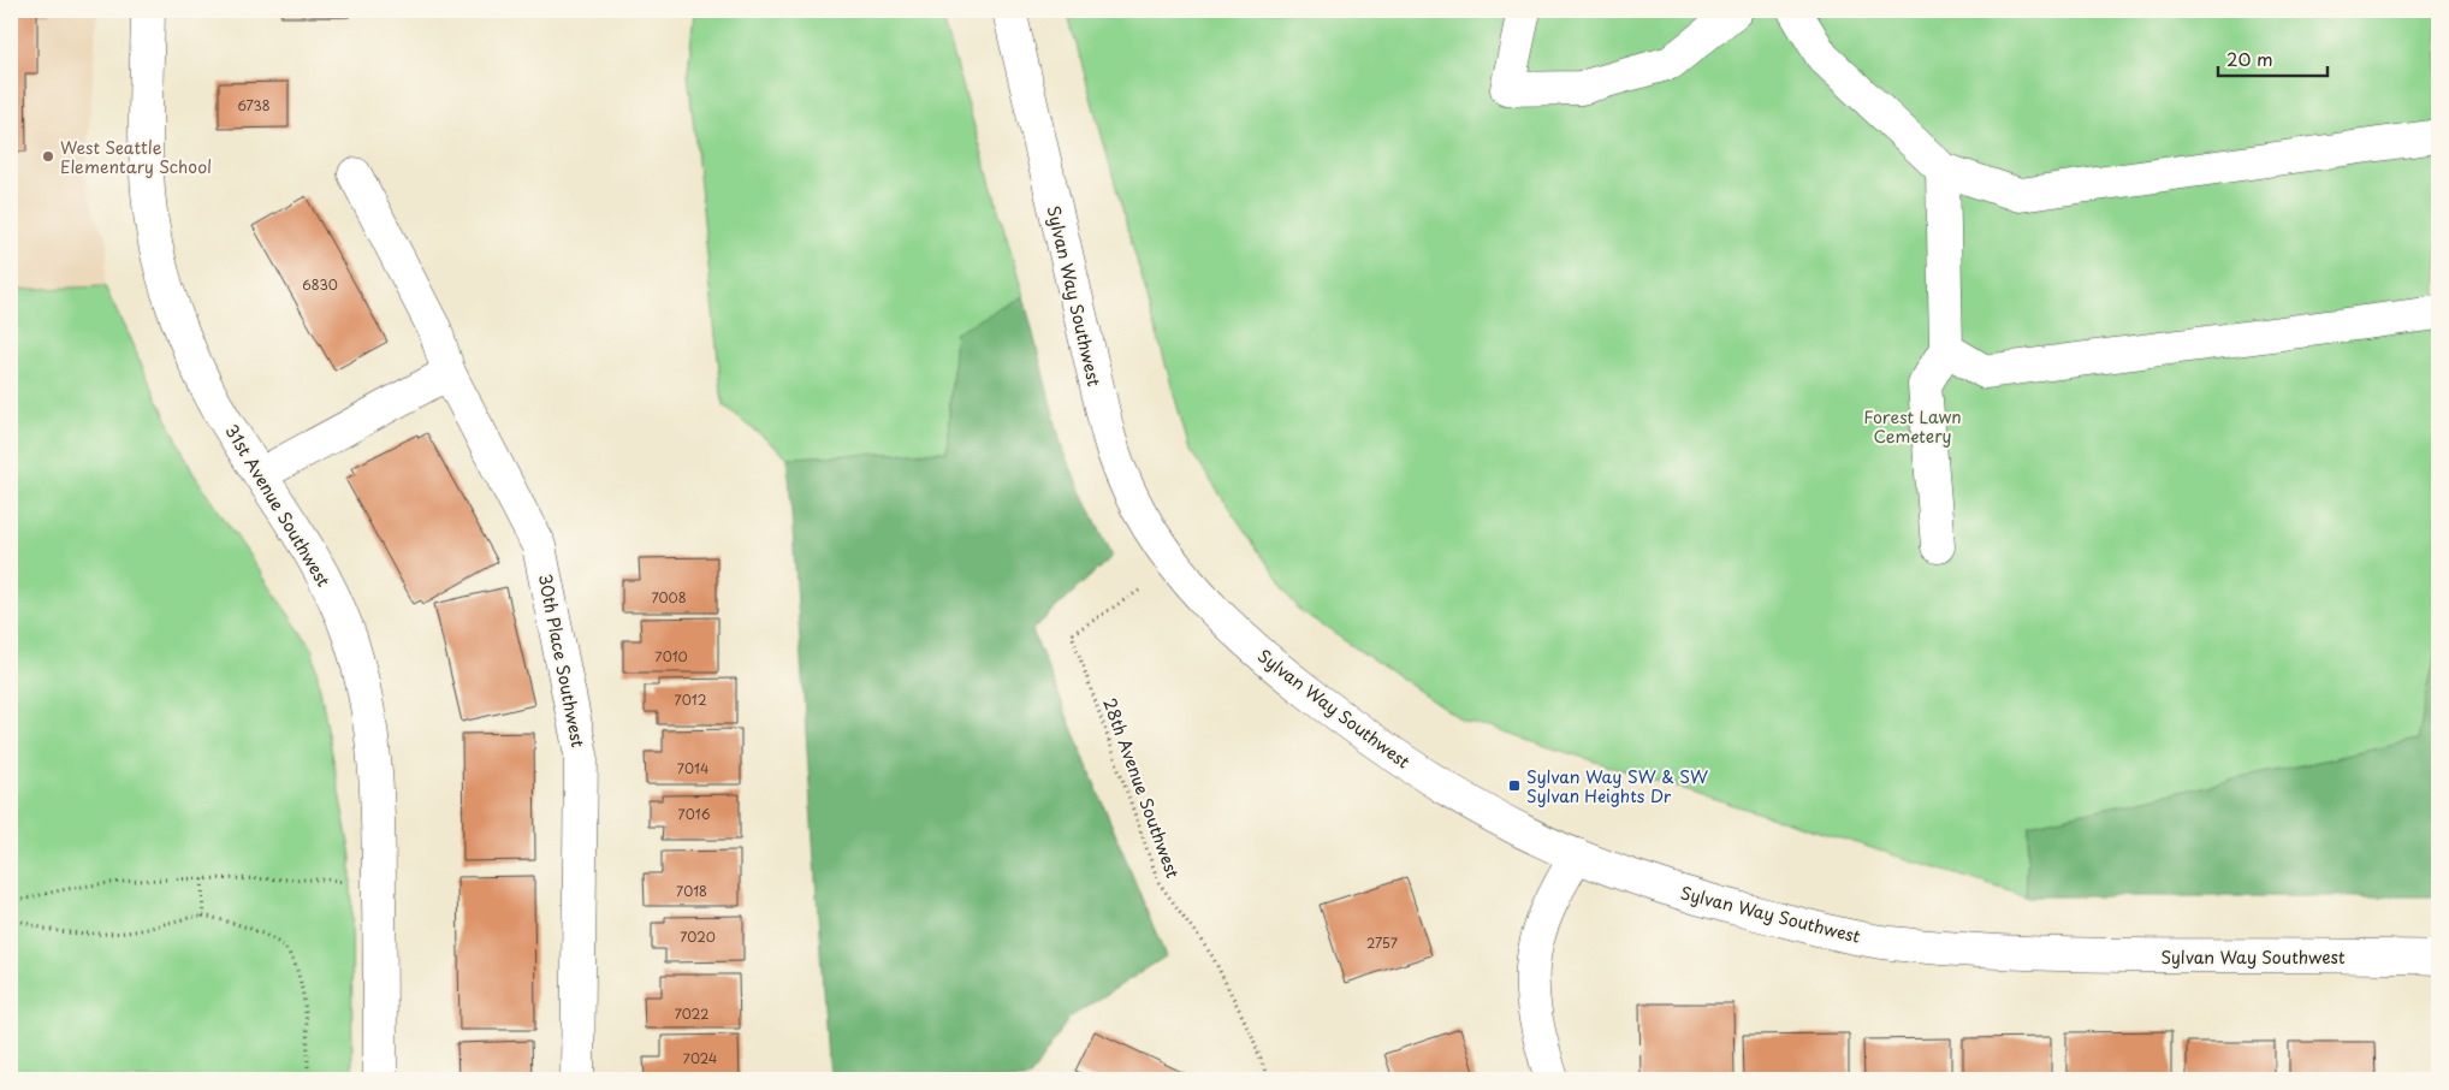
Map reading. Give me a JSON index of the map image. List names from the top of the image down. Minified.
{"streets":{"street":["Sylvan Way Southwest","31st Avenue Southwest","30th Place Southwest"],"path":["28th Avenue Southwest"]},"parks":["Forest Lawn Cemetery"],"places":{"other":["West Seattle Elementary School"],"transit":["Sylvan Way SW & SW Sylvan Heights Dr"]},"house_numbers":["6738","6830","7008","7010","7012","7014","7016","7018","7020","2757","7022","7024"],"scale_bar":"20 m"}
